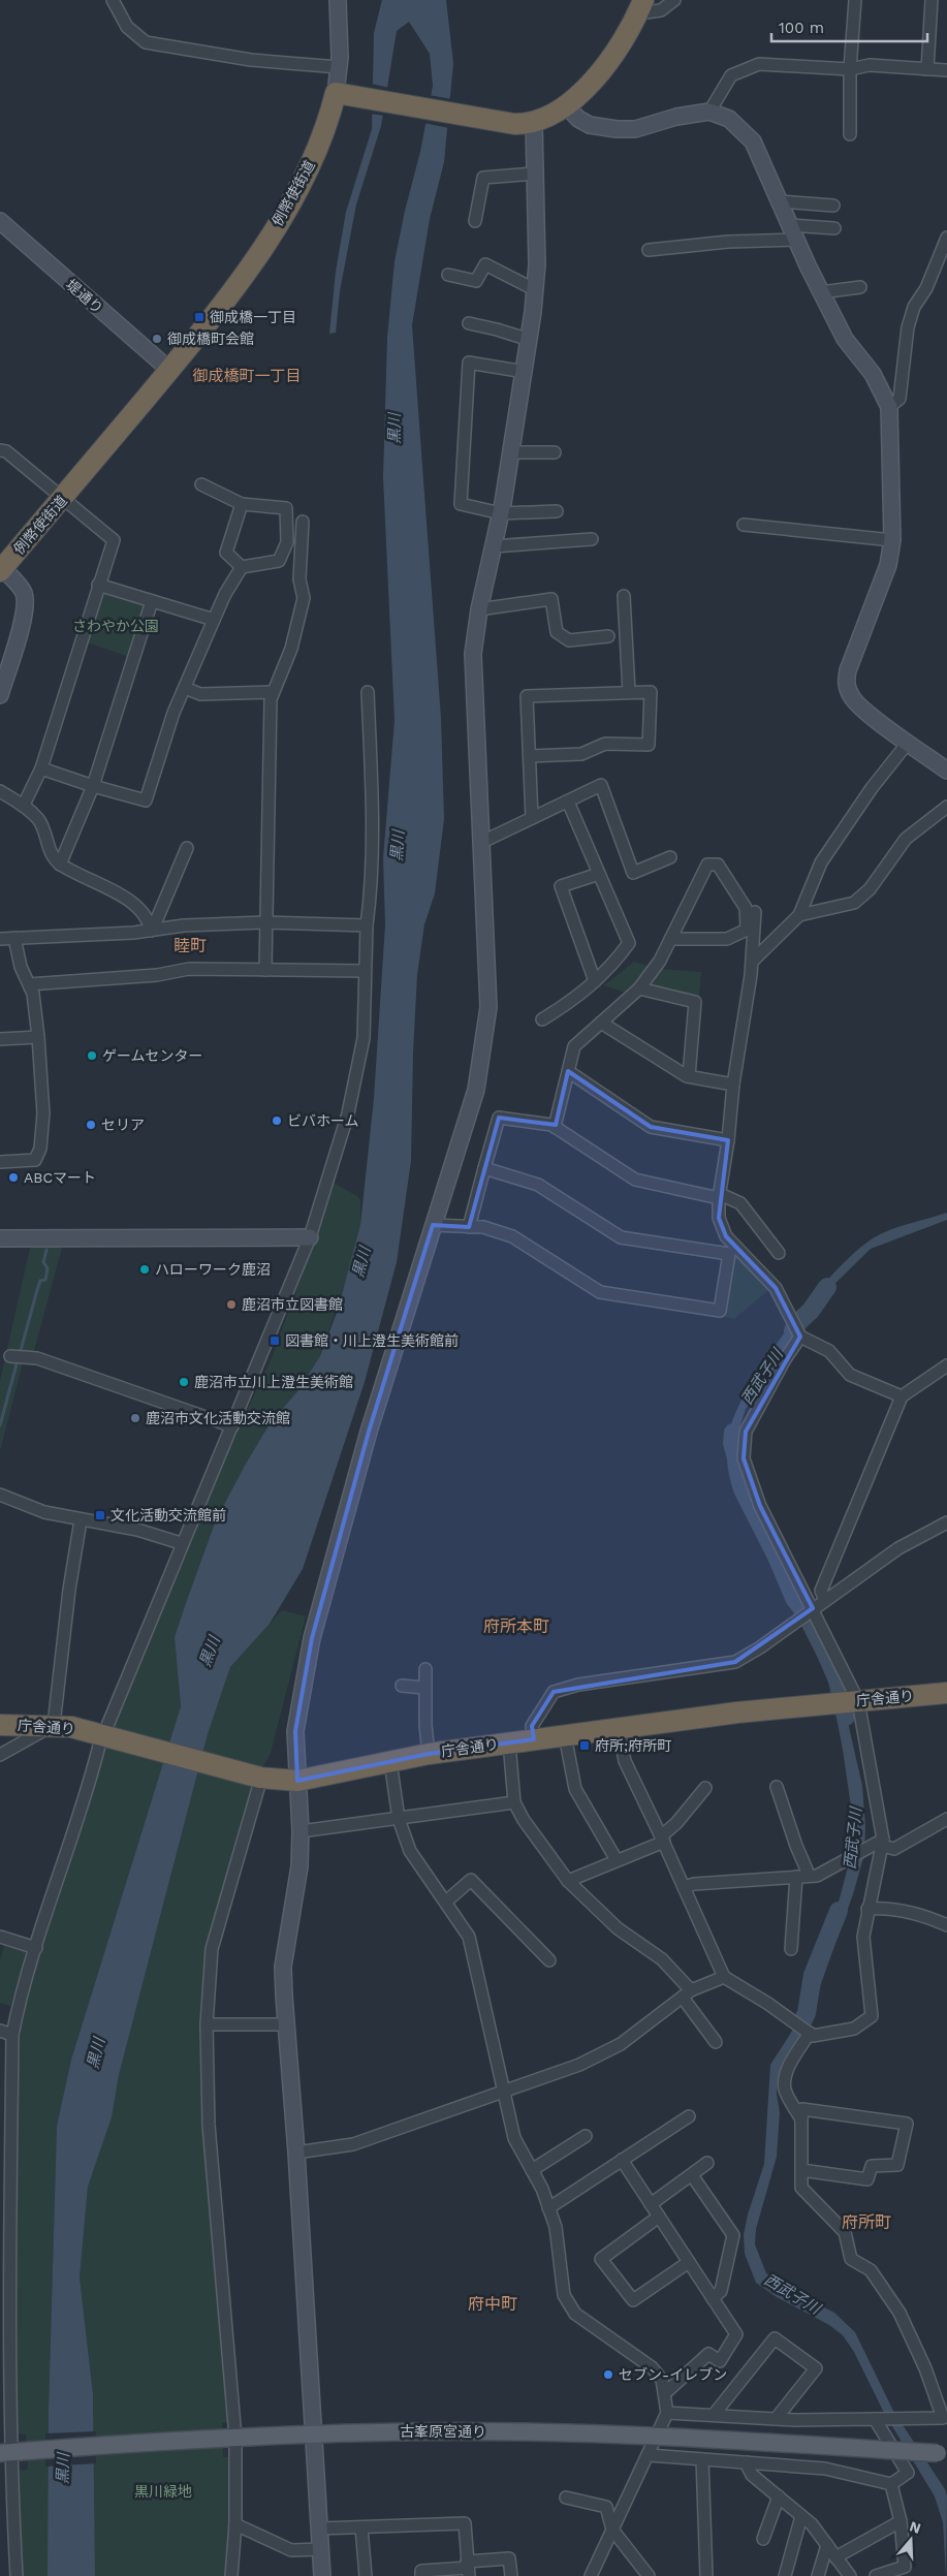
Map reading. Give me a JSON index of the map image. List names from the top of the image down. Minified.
{"streets":{"highway":["例幣使街道","庁舎通り"],"main road":["古峯原宮通り"],"street":["堤通り"]},"crossings":[["例幣使街道","堤通り"]],"districts":["御成橋町一丁目","睦町","府所本町","府所町","府中町"],"water":["黒川","西武子川"],"parks":["さわやか公園","黒川緑地"],"places":{"transit":["御成橋一丁目","図書館・川上澄生美術館前","文化活動交流館前","府所;府所町"],"other":["御成橋町会館","ゲームセンター","ビバホーム","セリア","ABCマート","ハローワーク鹿沼","鹿沼市立図書館","鹿沼市立川上澄生美術館","鹿沼市文化活動交流館","セブン-イレブン"]},"scale_bar":"100 m","north":"top"}
